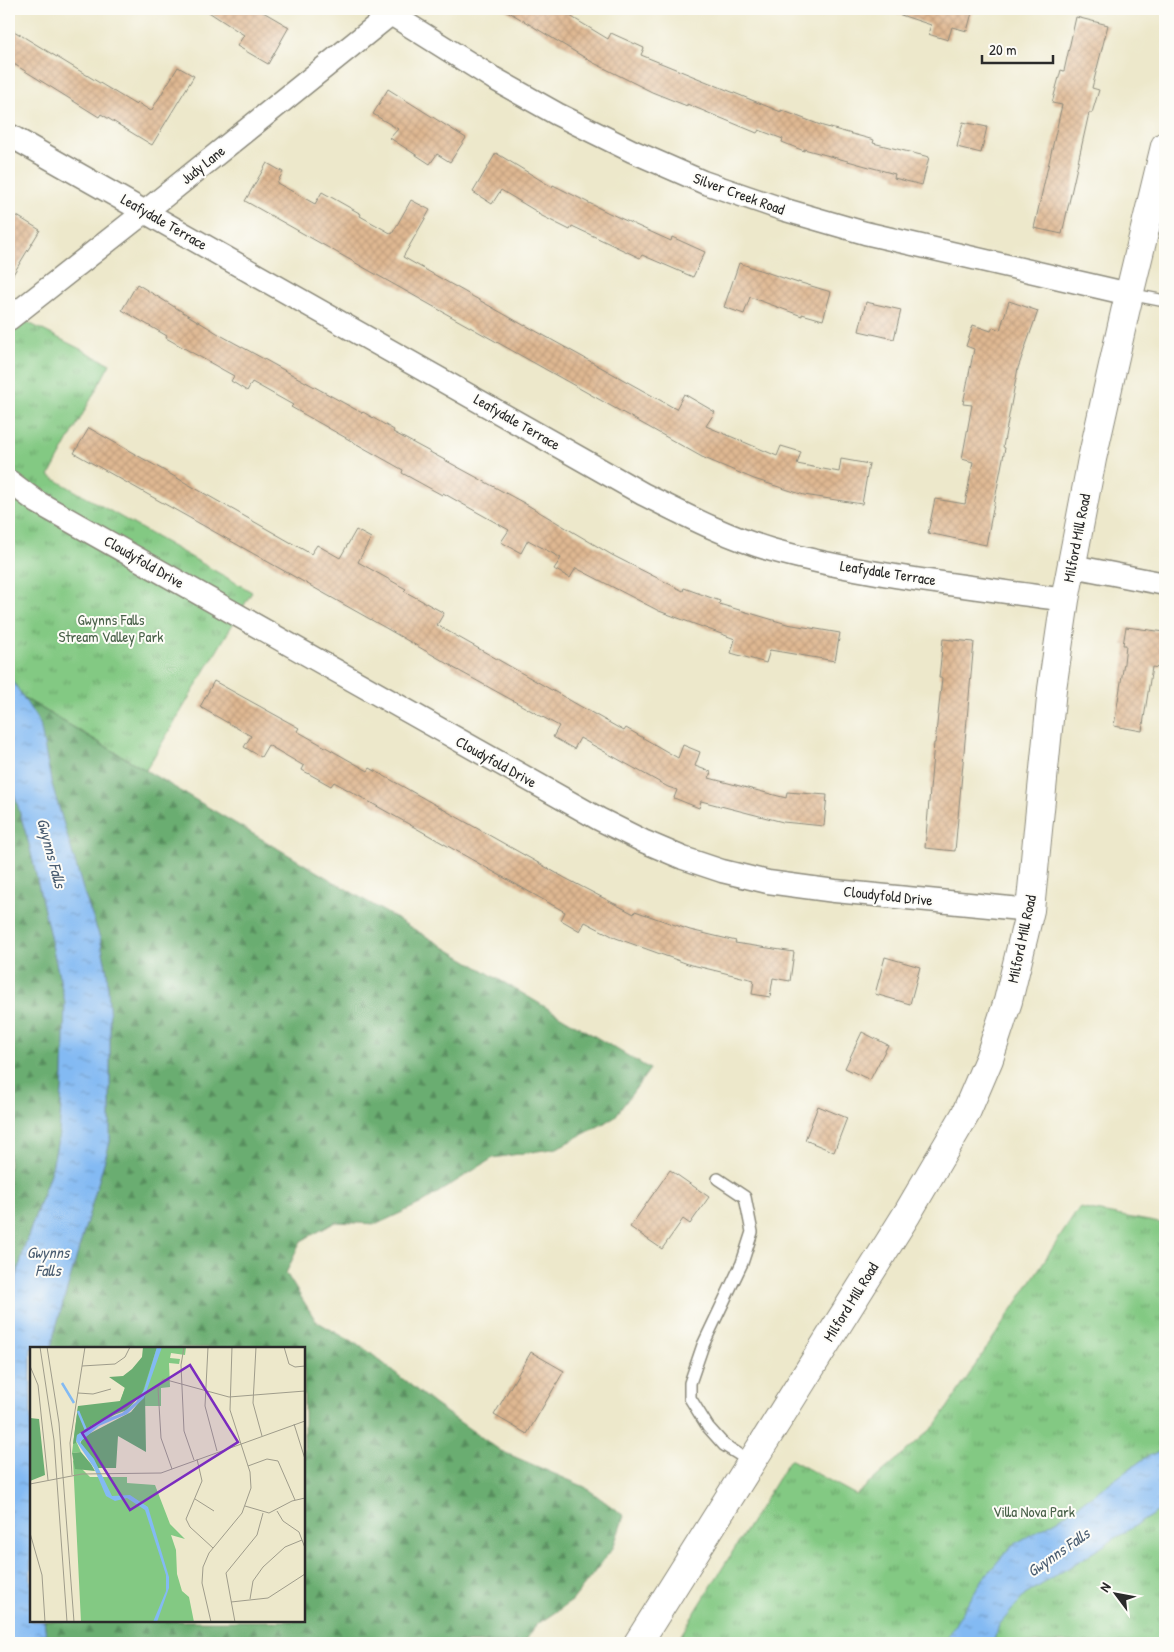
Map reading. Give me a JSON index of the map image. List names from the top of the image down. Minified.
{"streets":{"main road":["Milford Mill Road"],"street":["Judy Lane","Silver Creek Road","Leafydale Terrace","Cloudyfold Drive"]},"crossings":[["Judy Lane","Silver Creek Road"],["Judy Lane","Leafydale Terrace"],["Silver Creek Road","Milford Mill Road"],["Leafydale Terrace","Milford Mill Road"],["Milford Mill Road","Cloudyfold Drive"]],"water":["Gwynns Falls"],"parks":["Gwynns Falls Stream Valley Park","Villa Nova Park"],"scale_bar":"20 m","north":"top left"}
